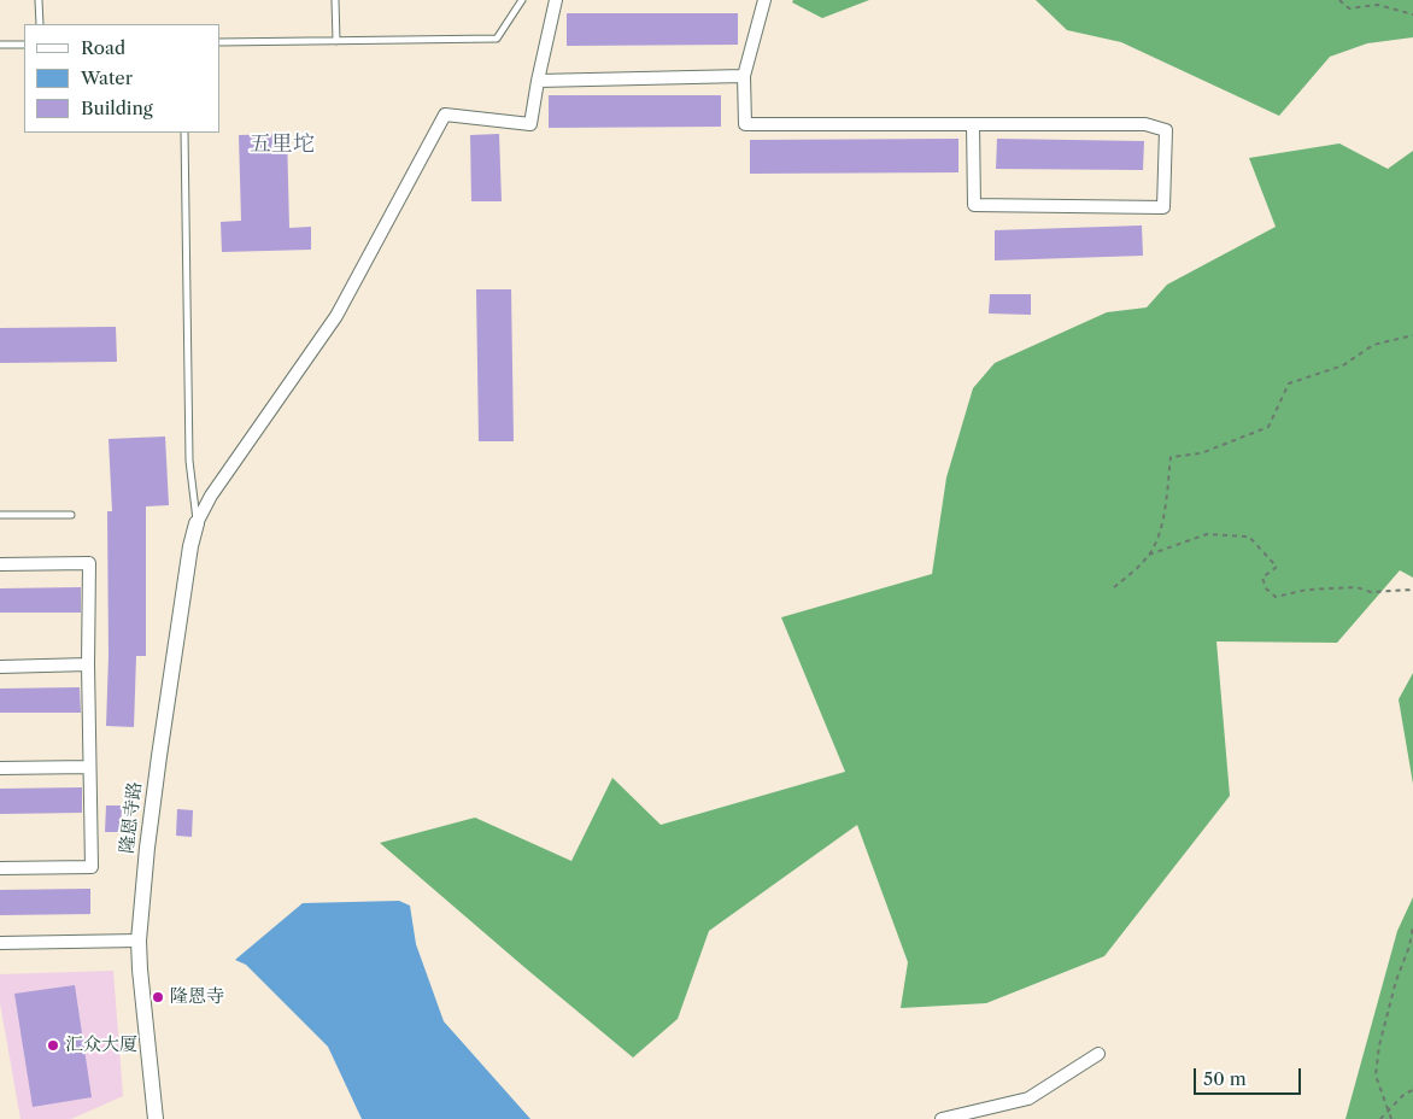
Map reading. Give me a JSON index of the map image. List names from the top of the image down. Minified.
{"streets":{"street":["隆恩寺路"]},"districts":["五里坨"],"places":["隆恩寺","汇众大厦"],"legend":["Road","Water","Building"],"scale_bar":"50 m"}
